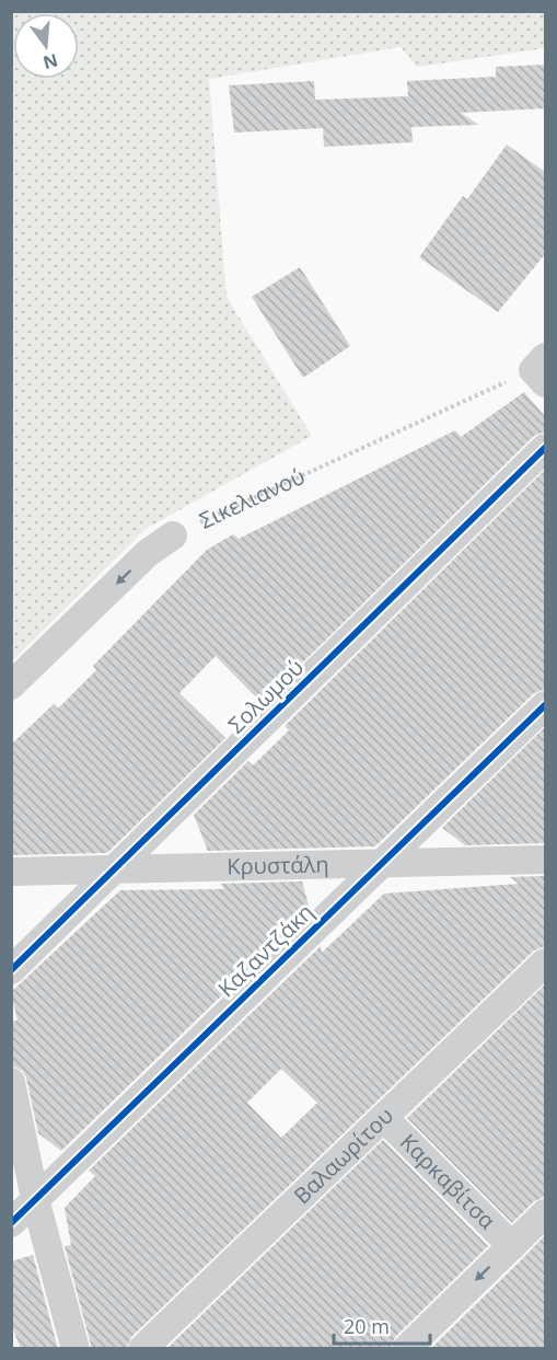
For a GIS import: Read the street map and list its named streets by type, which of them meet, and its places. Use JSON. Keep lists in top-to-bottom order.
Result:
{
  "streets": {
    "street": [
      "Σολωμού",
      "Κρυστάλη",
      "Καζαντζάκη",
      "Βαλαωρίτου",
      "Καρκαβίτσα"
    ],
    "path": ["Σικελιανού"]
  },
  "crossings": [
    ["Σολωμού", "Κρυστάλη"],
    ["Κρυστάλη", "Καζαντζάκη"],
    ["Βαλαωρίτου", "Καρκαβίτσα"]
  ],
  "scale_bar": "20 m",
  "north": "bottom"
}
